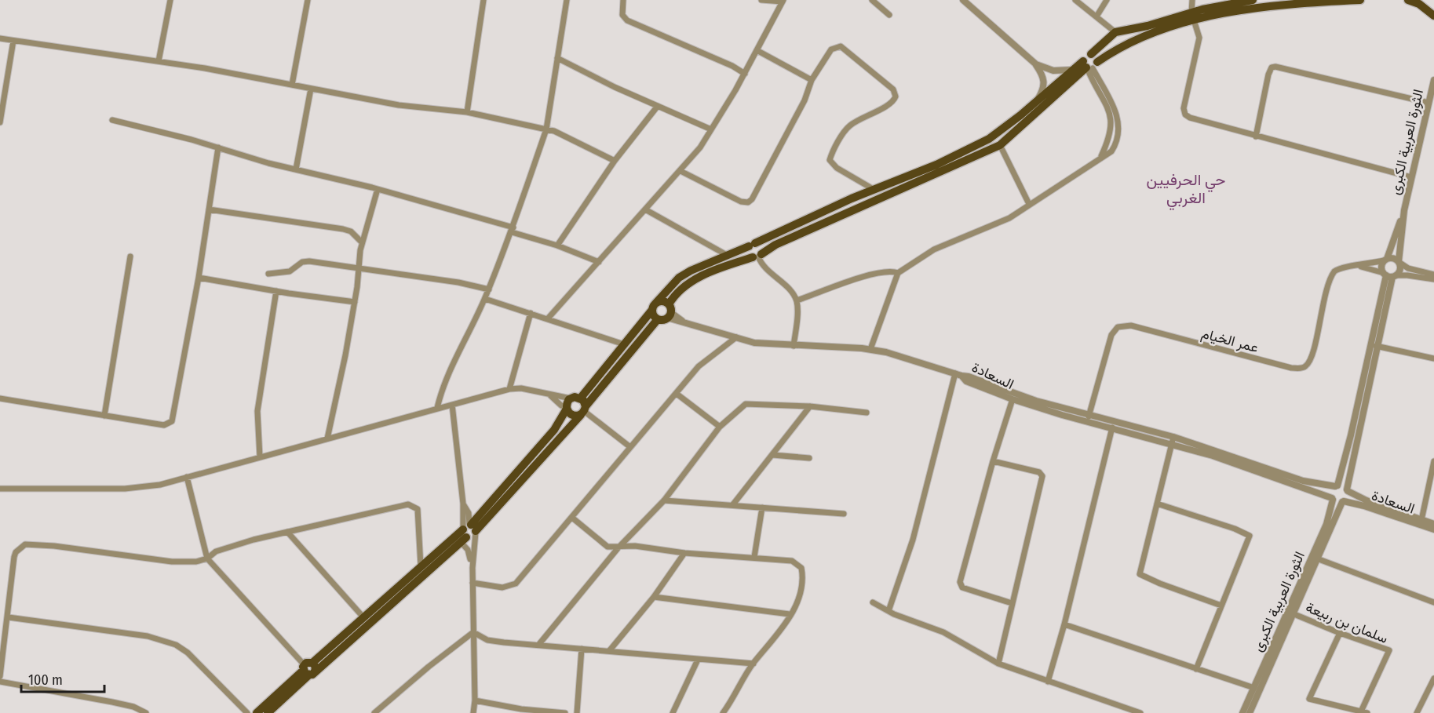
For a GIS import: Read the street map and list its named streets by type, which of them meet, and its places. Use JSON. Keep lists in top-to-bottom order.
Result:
{
  "streets": {
    "street": [
      "الثورة العربية الكبرى",
      "عمر الخيام",
      "السعادة",
      "سلمان بن ربيعة"
    ]
  },
  "crossings": [
    ["الثورة العربية الكبرى", "عمر الخيام"],
    ["الثورة العربية الكبرى", "السعادة"],
    ["الثورة العربية الكبرى", "سلمان بن ربيعة"],
    ["عمر الخيام", "السعادة"]
  ],
  "districts": ["حي الحرفيين الغربي"],
  "scale_bar": "100 m"
}
